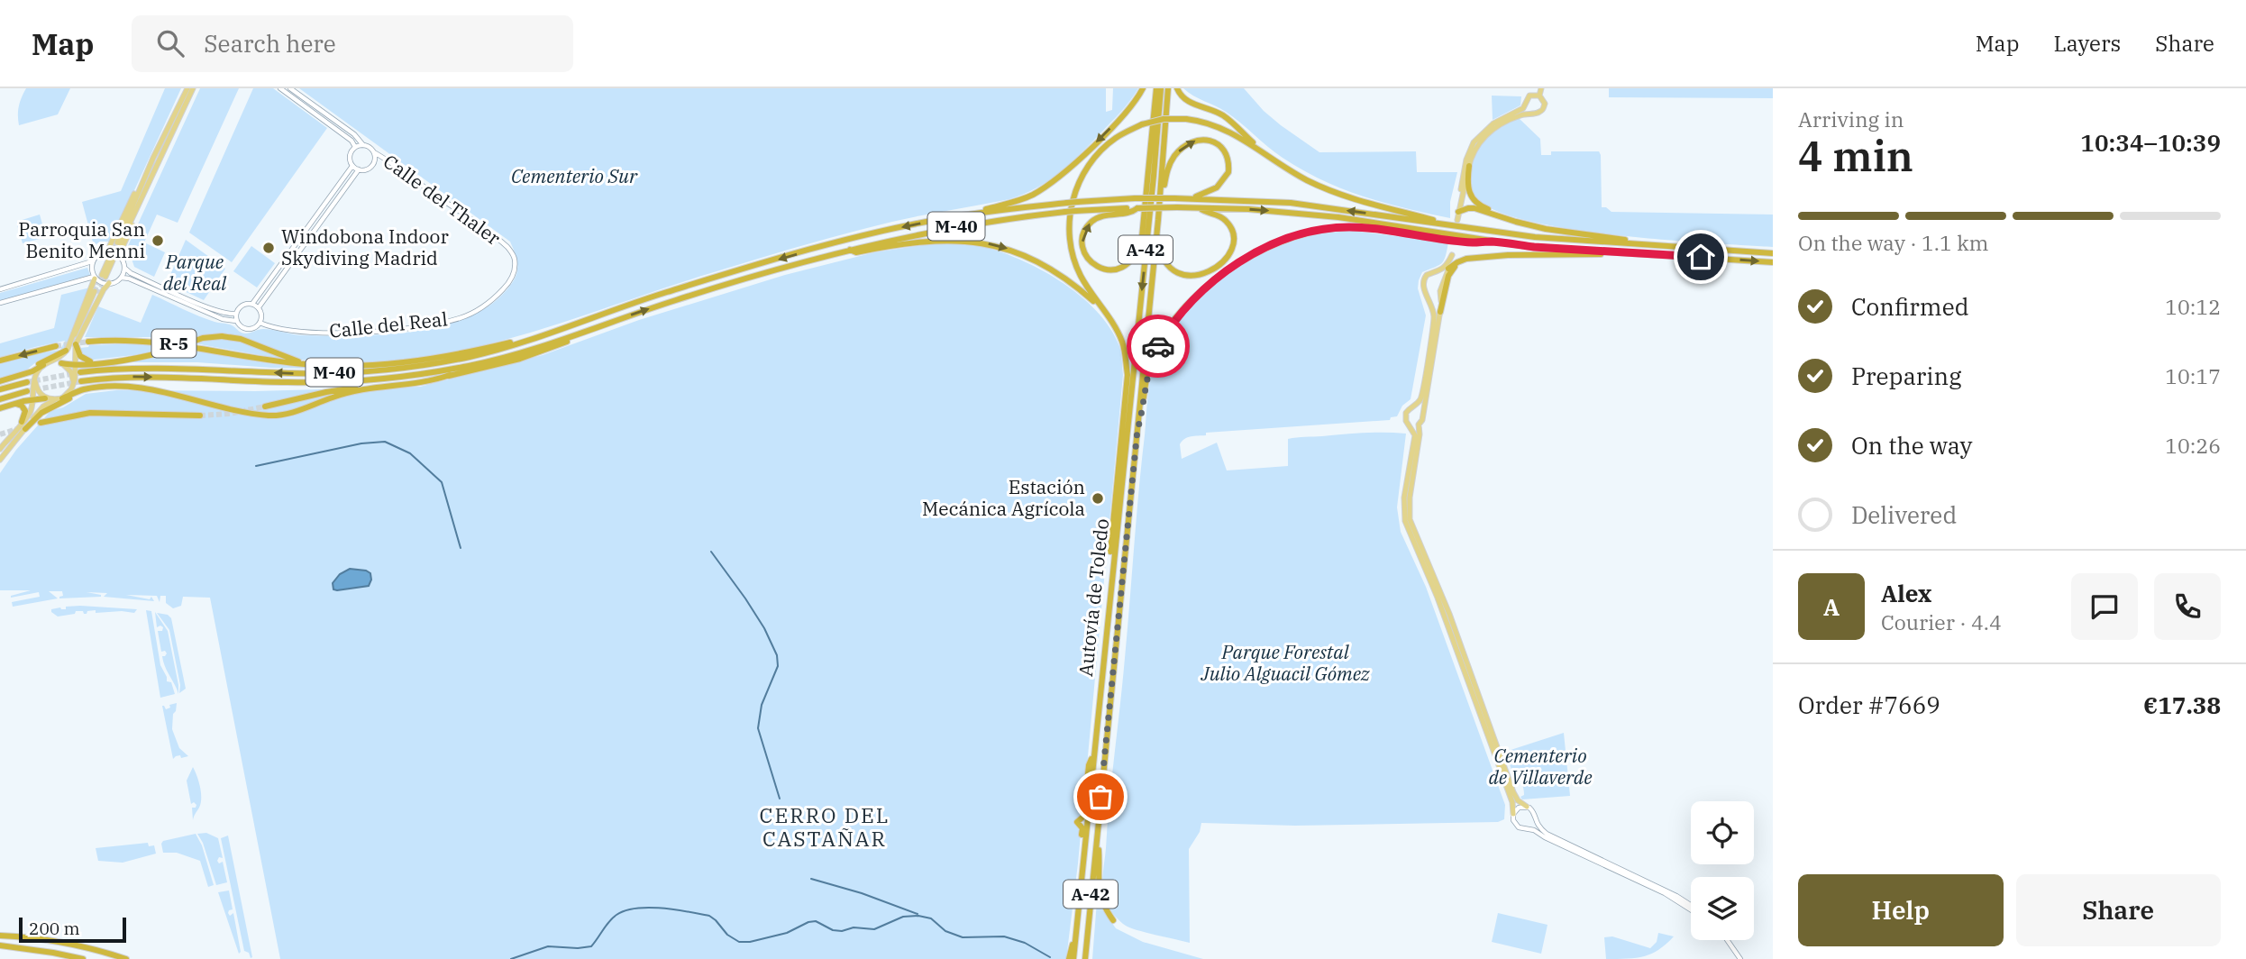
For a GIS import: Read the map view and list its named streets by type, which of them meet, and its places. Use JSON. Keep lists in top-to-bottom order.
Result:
{
  "streets": {
    "highway": [
      "M-40",
      "A-42",
      "R-5",
      "Autovía de Toledo"
    ],
    "street": ["Calle del Thaler", "Calle del Real"]
  },
  "crossings": [
    ["Calle del Thaler", "Calle del Real"],
    ["M-40", "R-5"]
  ],
  "districts": ["CERRO DEL CASTAÑAR"],
  "parks": [
    "Cementerio Sur",
    "Parque del Real",
    "Parque Forestal Julio Alguacil Gómez",
    "Cementerio de Villaverde"
  ],
  "places": ["Parroquia San Benito Menni", "Windobona Indoor Skydiving Madrid", "Estación Mecánica Agrícola"],
  "scale_bar": "200 m",
  "page": {
    "header": "Map",
    "search": "Search here",
    "nav": ["Map", "Layers", "Share"],
    "heading": ["4 min", "Arriving in", "10:34–10:39"],
    "panel": [
      "Alex",
      "Courier · 4.4",
      "Order #7669",
      "€17.38"
    ],
    "bar": "On the way · 1.1 km",
    "list": [
      ["Confirmed", "10:12"],
      ["Preparing", "10:17"],
      ["On the way", "10:26"],
      "Delivered"
    ],
    "round": "A",
    "buttons": ["Help", "Share"],
    "scale": "200 m"
  }
}
